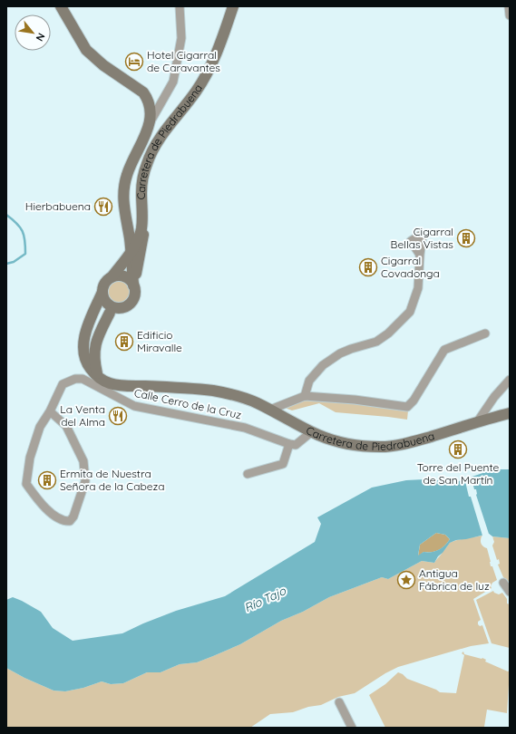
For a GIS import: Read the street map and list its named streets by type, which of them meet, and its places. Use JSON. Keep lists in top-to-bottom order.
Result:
{
  "streets": {
    "main road": ["Carretera de Piedrabuena"],
    "street": ["Calle Cerro de la Cruz"]
  },
  "water": ["Río Tajo"],
  "places": {
    "hotel": ["Hotel Cigarral de Caravantes"],
    "restaurant": ["Hierbabuena", "La Venta del Alma"],
    "building": [
      "Cigarral Bellas Vistas",
      "Cigarral Covadonga",
      "Edificio Miravalle",
      "Torre del Puente de San Martín",
      "Ermita de Nuestra Señora de la Cabeza"
    ],
    "place": ["Antigua Fábrica de luz"]
  },
  "north": "bottom right"
}
